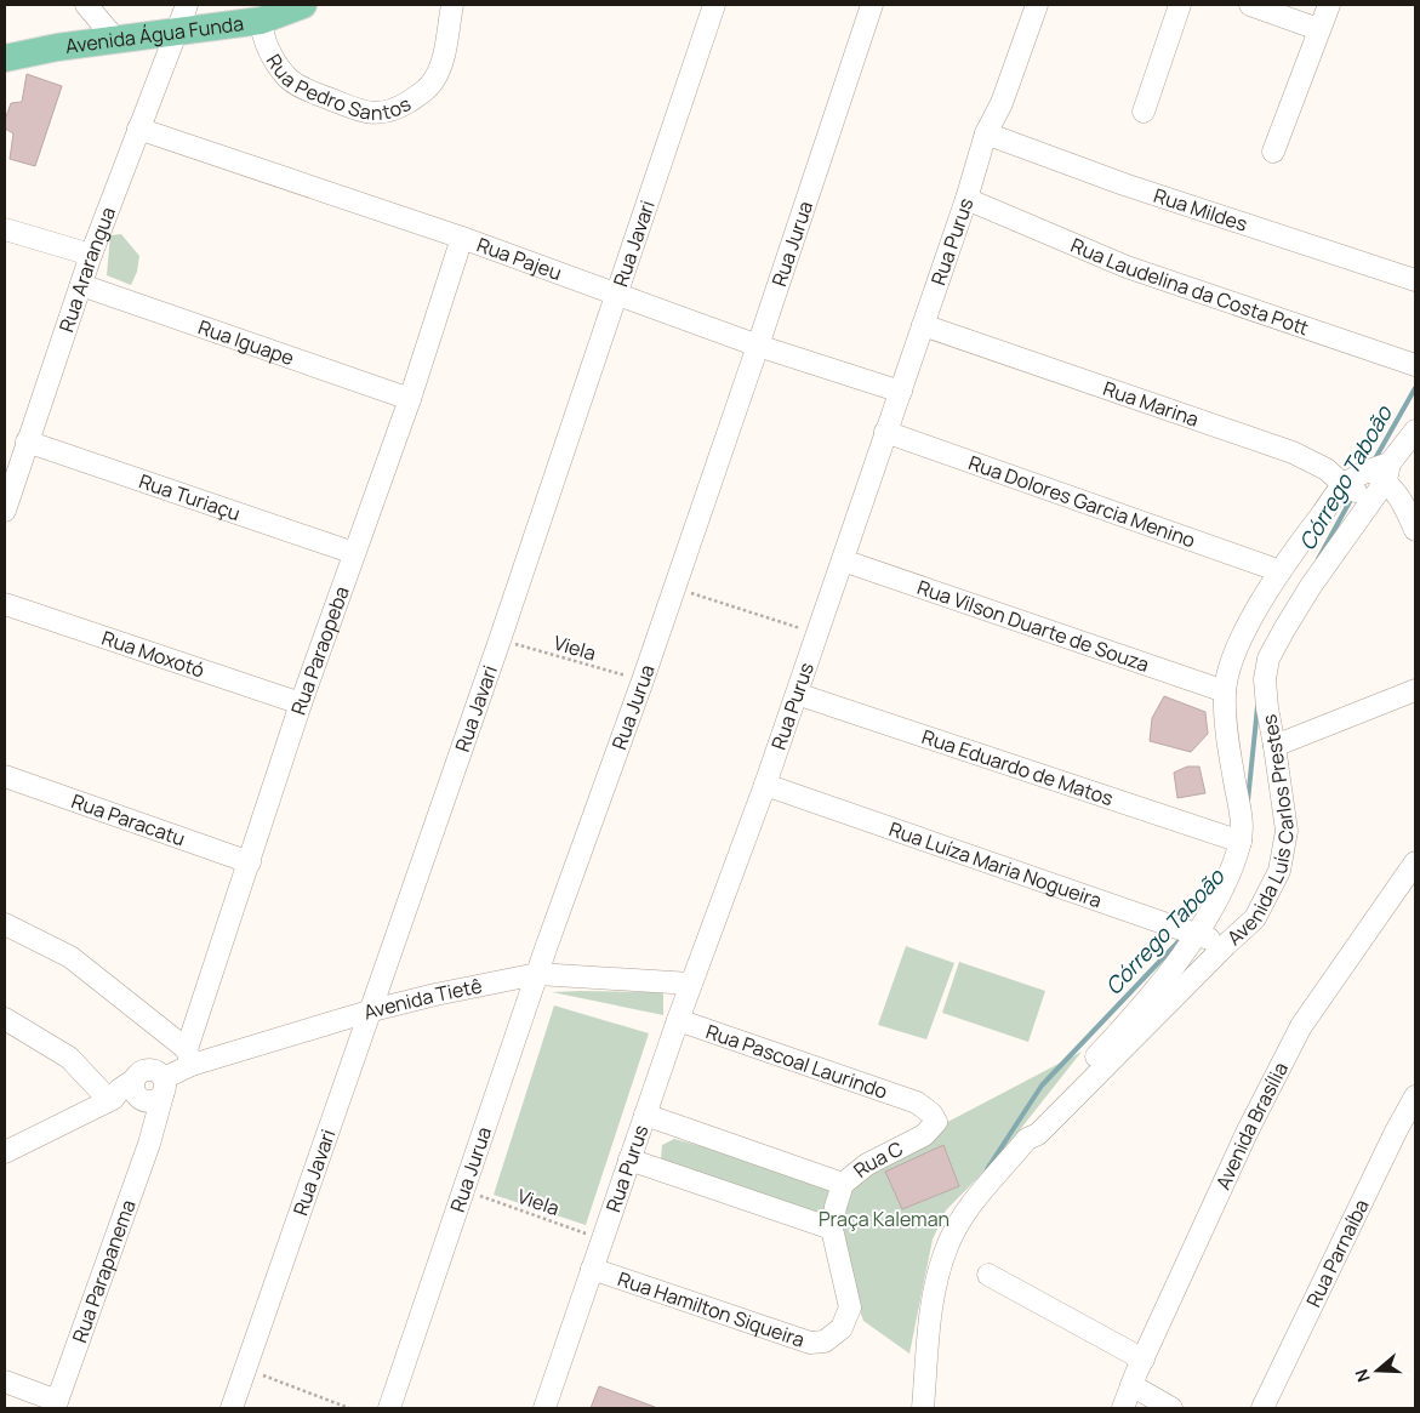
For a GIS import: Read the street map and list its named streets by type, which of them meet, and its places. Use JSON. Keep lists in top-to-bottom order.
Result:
{
  "streets": {
    "main road": ["Avenida Água Funda"],
    "street": [
      "Rua Pedro Santos",
      "Rua Mildes",
      "Rua Javari",
      "Rua Jurua",
      "Rua Purus",
      "Rua Pajeu",
      "Rua Ararangua",
      "Rua Laudelina da Costa Pott",
      "Rua Iguape",
      "Rua Marina",
      "Rua Turiaçu",
      "Rua Dolores Garcia Menino",
      "Rua Vilson Duarte de Souza",
      "Rua Paraopeba",
      "Rua Moxotó",
      "Rua Eduardo de Matos",
      "Rua Paracatu",
      "Avenida Luís Carlos Prestes",
      "Rua Luíza Maria Nogueira",
      "Avenida Tietê",
      "Rua Pascoal Laurindo",
      "Avenida Brasília",
      "Rua C",
      "Rua Parnaíba",
      "Rua Parapanema",
      "Rua Hamilton Siqueira"
    ],
    "path": ["Viela"]
  },
  "crossings": [
    ["Avenida Água Funda", "Rua Pedro Santos"],
    ["Avenida Água Funda", "Rua Ararangua"],
    ["Rua Mildes", "Rua Purus"],
    ["Rua Javari", "Rua Pajeu"],
    ["Rua Javari", "Viela"],
    ["Rua Javari", "Avenida Tietê"],
    ["Rua Jurua", "Rua Pajeu"],
    ["Rua Jurua", "Viela"],
    ["Rua Jurua", "Avenida Tietê"],
    ["Rua Purus", "Rua Pajeu"],
    ["Rua Purus", "Rua Laudelina da Costa Pott"],
    ["Rua Purus", "Rua Marina"],
    ["Rua Purus", "Rua Dolores Garcia Menino"],
    ["Rua Purus", "Rua Vilson Duarte de Souza"],
    ["Rua Purus", "Viela"],
    ["Rua Purus", "Rua Eduardo de Matos"],
    ["Rua Purus", "Rua Luíza Maria Nogueira"],
    ["Rua Purus", "Avenida Tietê"],
    ["Rua Purus", "Rua Pascoal Laurindo"],
    ["Rua Purus", "Rua Hamilton Siqueira"],
    ["Rua Pajeu", "Rua Ararangua"],
    ["Rua Pajeu", "Rua Paraopeba"],
    ["Rua Ararangua", "Rua Iguape"],
    ["Rua Ararangua", "Rua Turiaçu"],
    ["Rua Iguape", "Rua Paraopeba"],
    ["Rua Marina", "Avenida Luís Carlos Prestes"],
    ["Rua Turiaçu", "Rua Paraopeba"],
    ["Rua Dolores Garcia Menino", "Avenida Luís Carlos Prestes"],
    ["Rua Vilson Duarte de Souza", "Avenida Luís Carlos Prestes"],
    ["Rua Paraopeba", "Rua Moxotó"],
    ["Rua Paraopeba", "Rua Paracatu"],
    ["Rua Paraopeba", "Avenida Tietê"],
    ["Rua Eduardo de Matos", "Avenida Luís Carlos Prestes"],
    ["Avenida Luís Carlos Prestes", "Rua Luíza Maria Nogueira"],
    ["Avenida Tietê", "Rua Parapanema"],
    ["Rua Pascoal Laurindo", "Rua C"],
    ["Rua C", "Rua Hamilton Siqueira"]
  ],
  "water": ["Córrego Taboão"],
  "parks": ["Praça Kaleman"],
  "north": "left"
}
